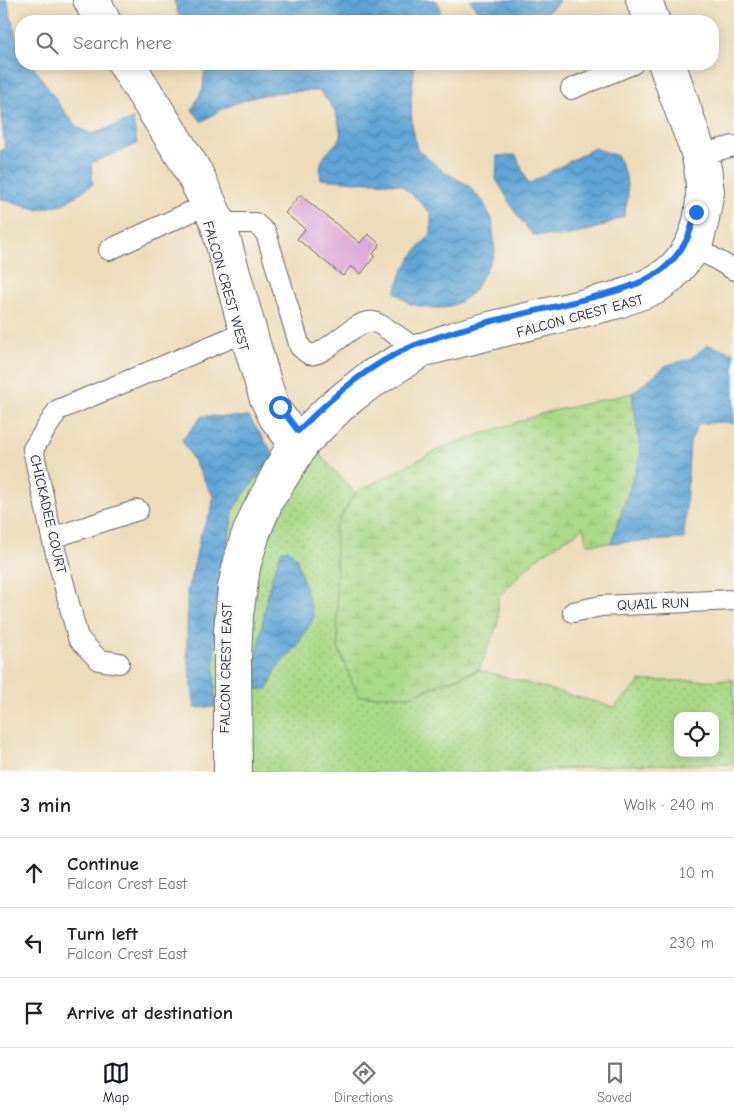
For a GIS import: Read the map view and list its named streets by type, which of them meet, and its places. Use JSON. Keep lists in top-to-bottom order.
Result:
{
  "streets": {
    "street": [
      "FALCON CREST WEST",
      "FALCON CREST EAST",
      "CHICKADEE COURT",
      "QUAIL RUN"
    ]
  },
  "crossings": [
    ["FALCON CREST WEST", "FALCON CREST EAST"],
    ["FALCON CREST WEST", "CHICKADEE COURT"]
  ],
  "page": {
    "search": "Search here",
    "heading": ["3 min", "Walk · 240 m"],
    "list": [
      ["Continue", "Falcon Crest East", "10 m"],
      ["Turn left", "Falcon Crest East", "230 m"],
      "Arrive at destination"
    ],
    "nav": ["Map", "Directions", "Saved"]
  }
}
